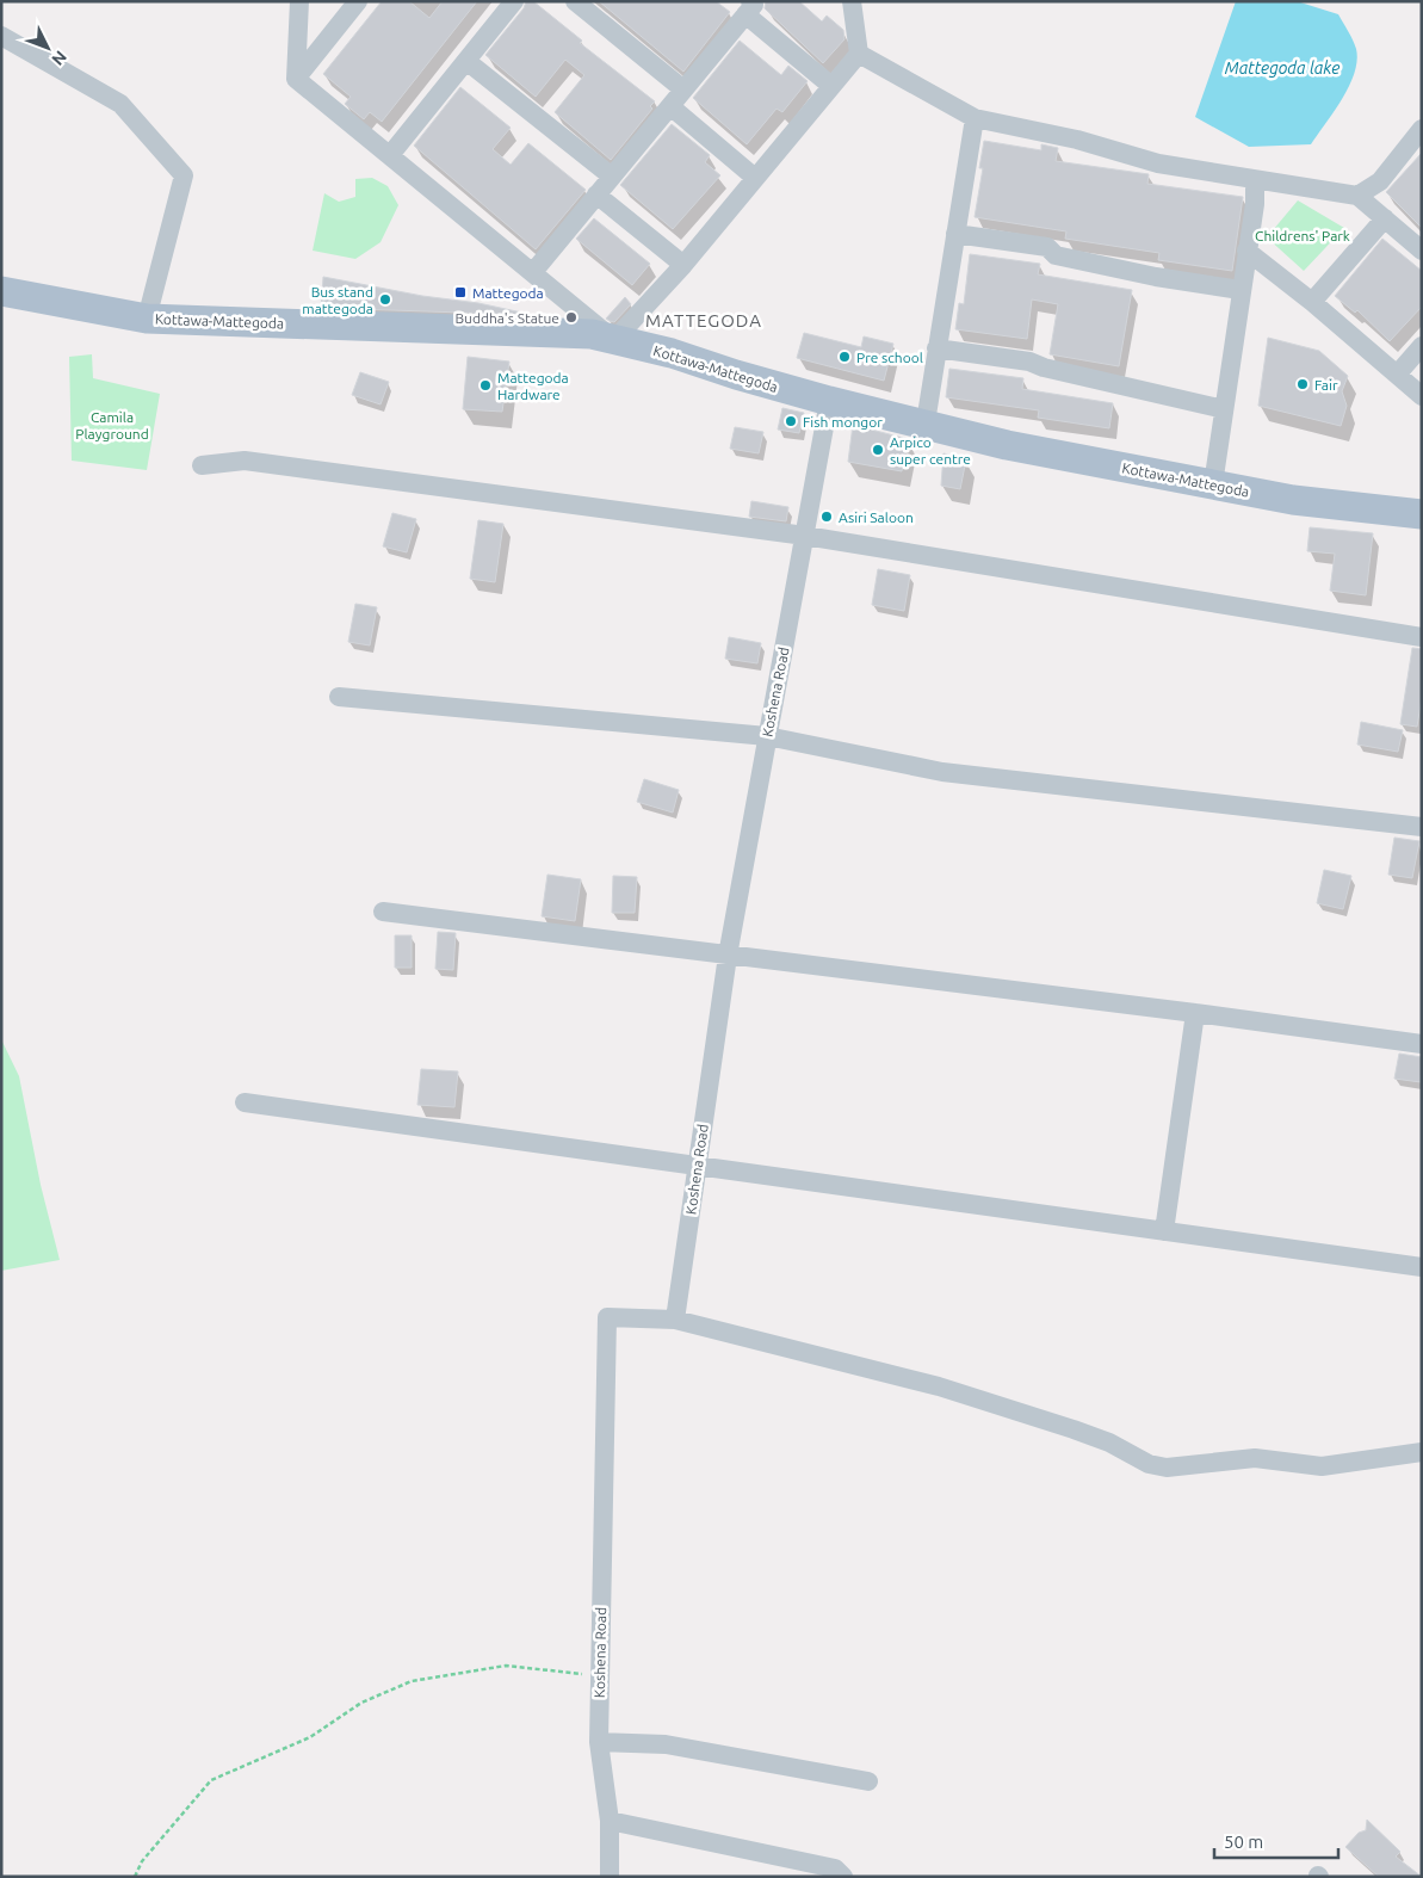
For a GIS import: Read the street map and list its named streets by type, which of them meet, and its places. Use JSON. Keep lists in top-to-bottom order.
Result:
{
  "streets": {
    "main road": ["Kottawa-Mattegoda"],
    "street": ["Koshena Road"]
  },
  "crossings": [
    ["Kottawa-Mattegoda", "Koshena Road"]
  ],
  "districts": ["MATTEGODA"],
  "water": ["Mattegoda lake"],
  "parks": ["Childrens' Park", "Camila Playground"],
  "places": {
    "transit": ["Mattegoda"],
    "other": [
      "Bus stand mattegoda",
      "Buddha's Statue",
      "Pre school",
      "Fair",
      "Mattegoda Hardware",
      "Fish mongor",
      "Arpico super centre",
      "Asiri Saloon"
    ]
  },
  "scale_bar": "50 m",
  "north": "bottom right"
}
